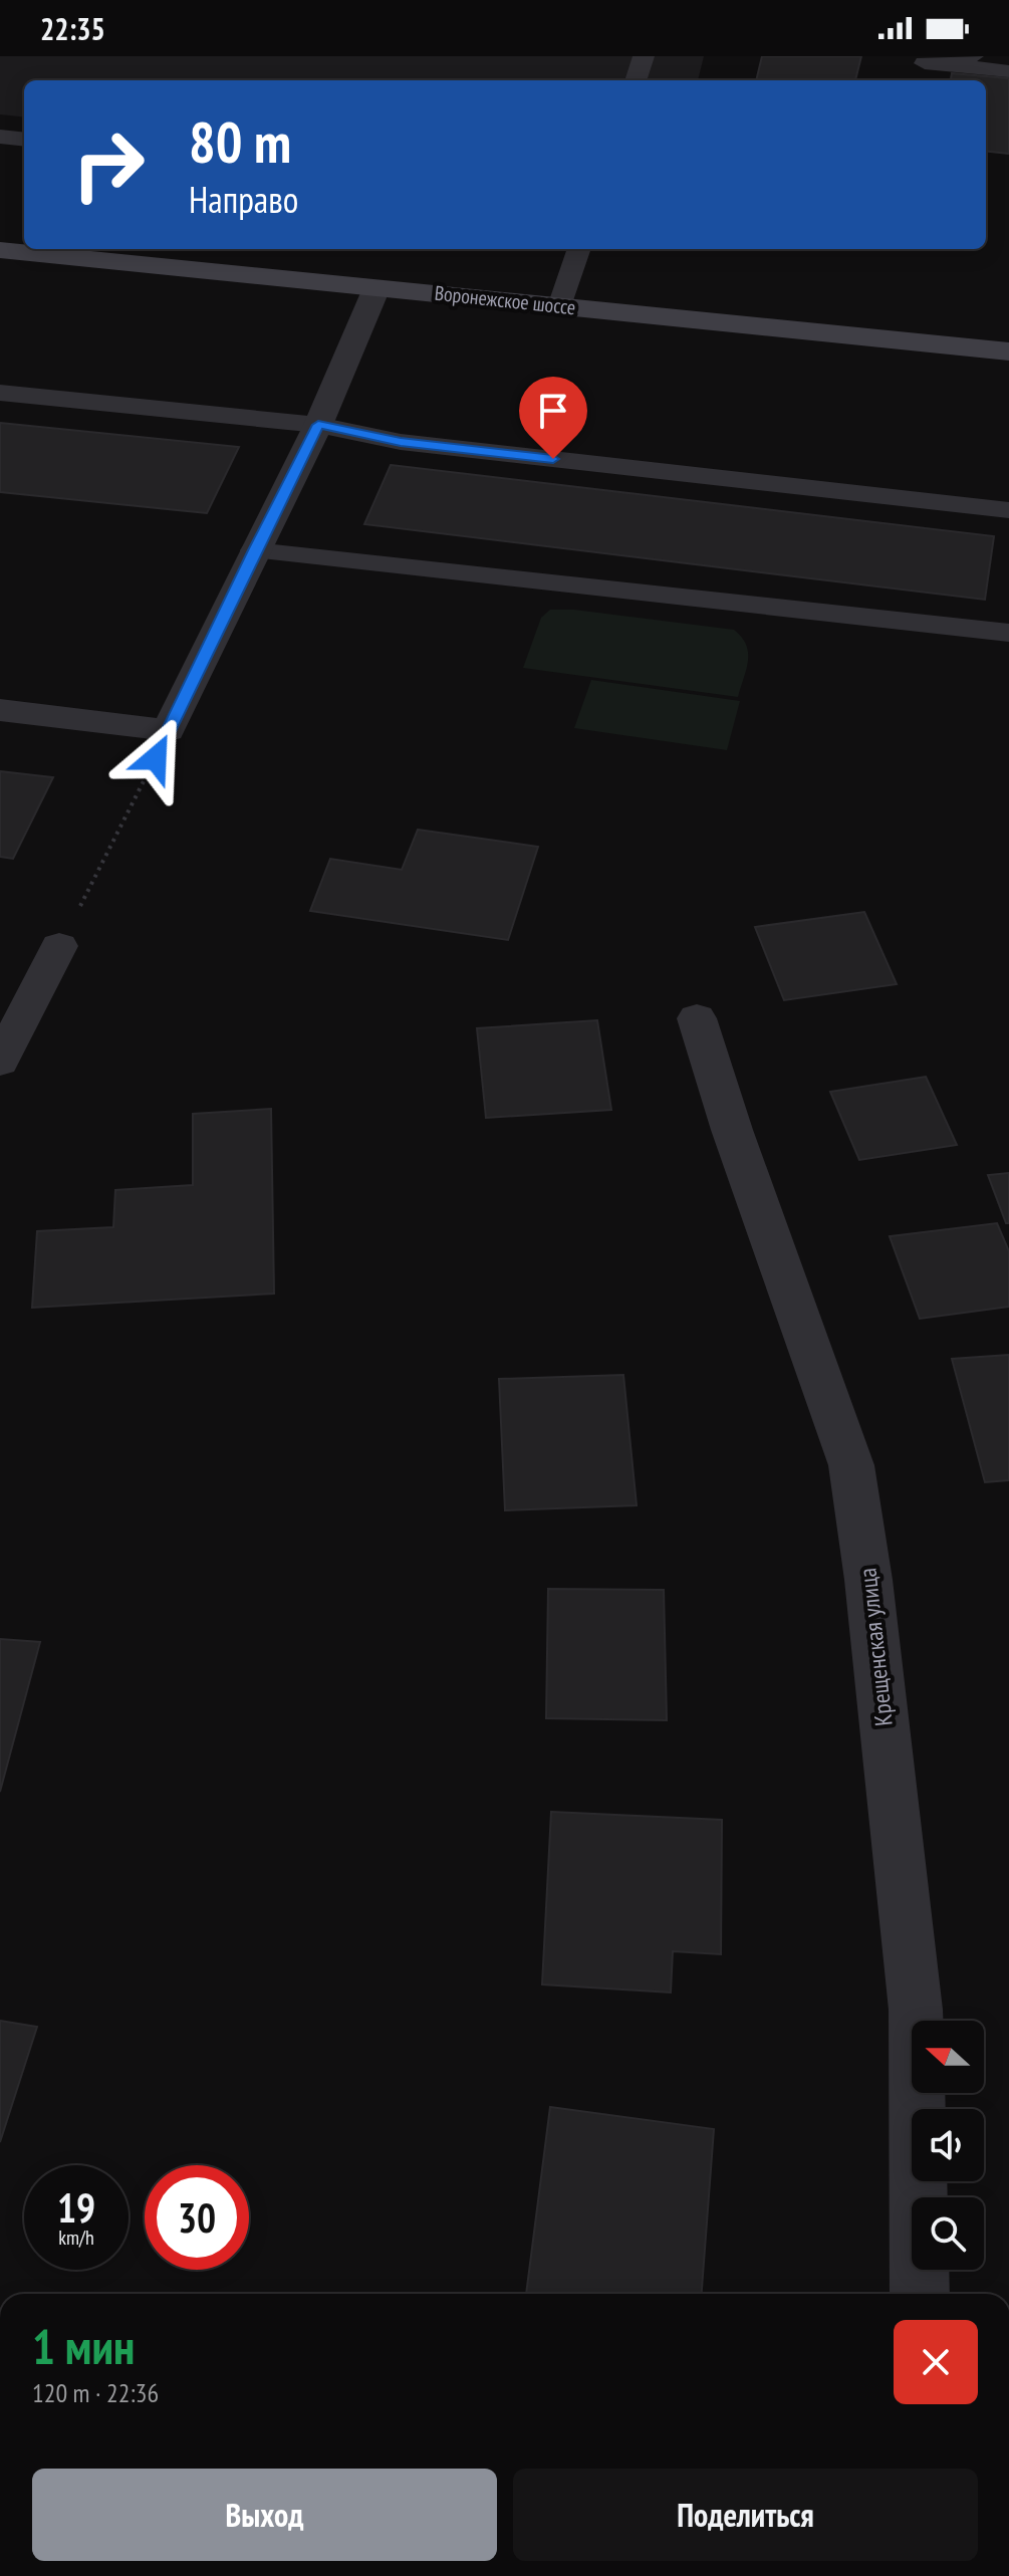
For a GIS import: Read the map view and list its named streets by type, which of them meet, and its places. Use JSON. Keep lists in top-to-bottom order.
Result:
{
  "streets": {
    "main road": ["Воронежское шоссе"],
    "street": ["Крещенская улица"]
  },
  "north": "left",
  "page": {
    "status": "22:35",
    "turn": ["80 m", "Направо"],
    "speed": "19 km/h",
    "limit": "30",
    "heading": ["1 мин", "120 m · 22:36"],
    "buttons": ["Выход", "Поделиться"]
  }
}
